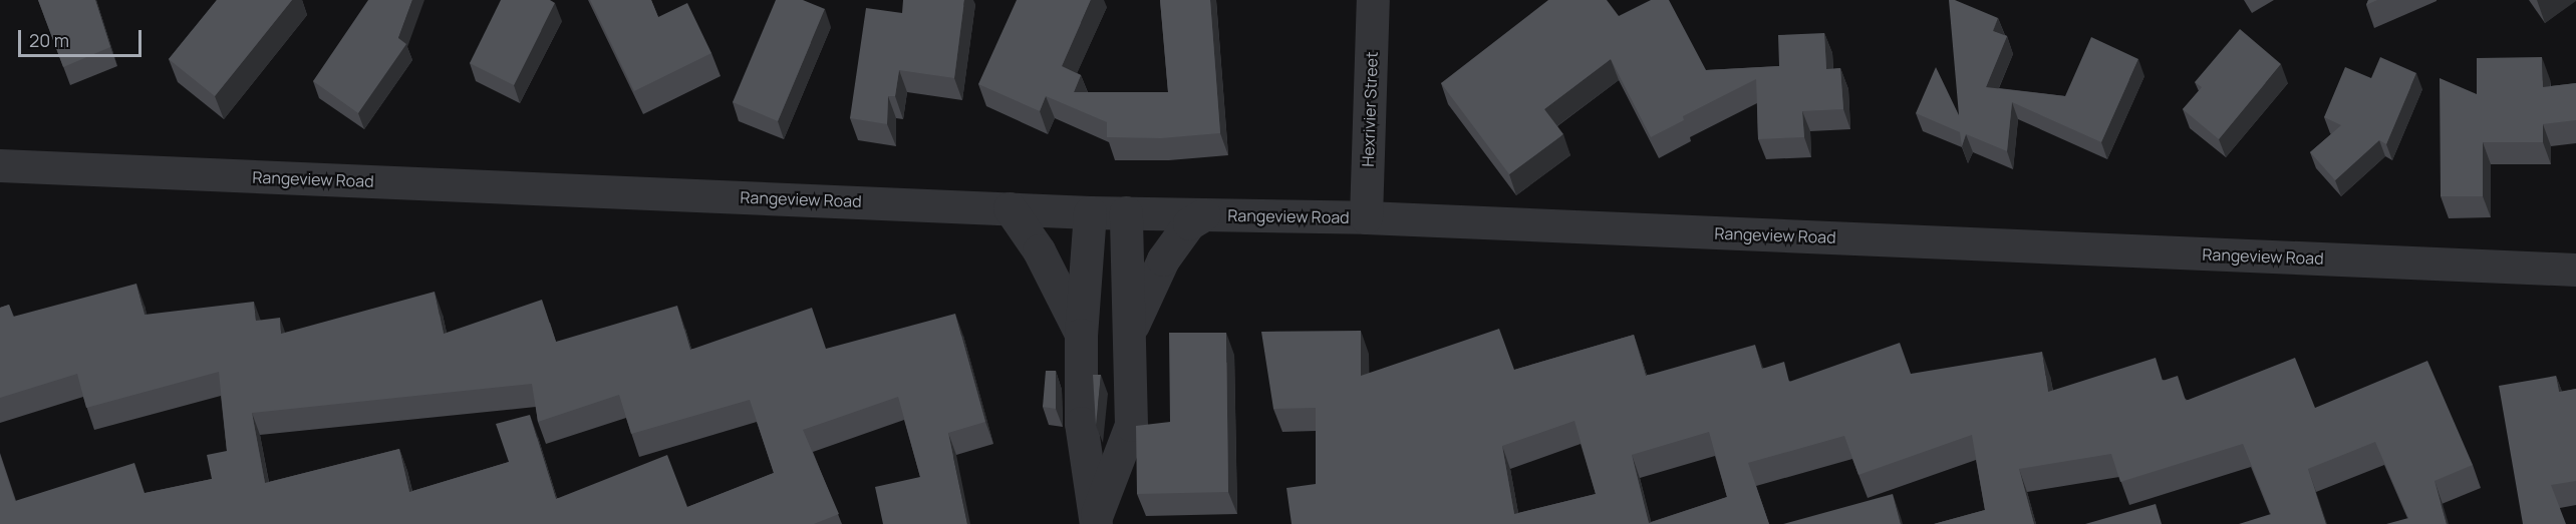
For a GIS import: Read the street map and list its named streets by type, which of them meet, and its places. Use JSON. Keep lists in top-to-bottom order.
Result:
{
  "streets": {
    "street": ["Hexrivier Street", "Rangeview Road"]
  },
  "crossings": [
    ["Hexrivier Street", "Rangeview Road"]
  ],
  "scale_bar": "20 m"
}
